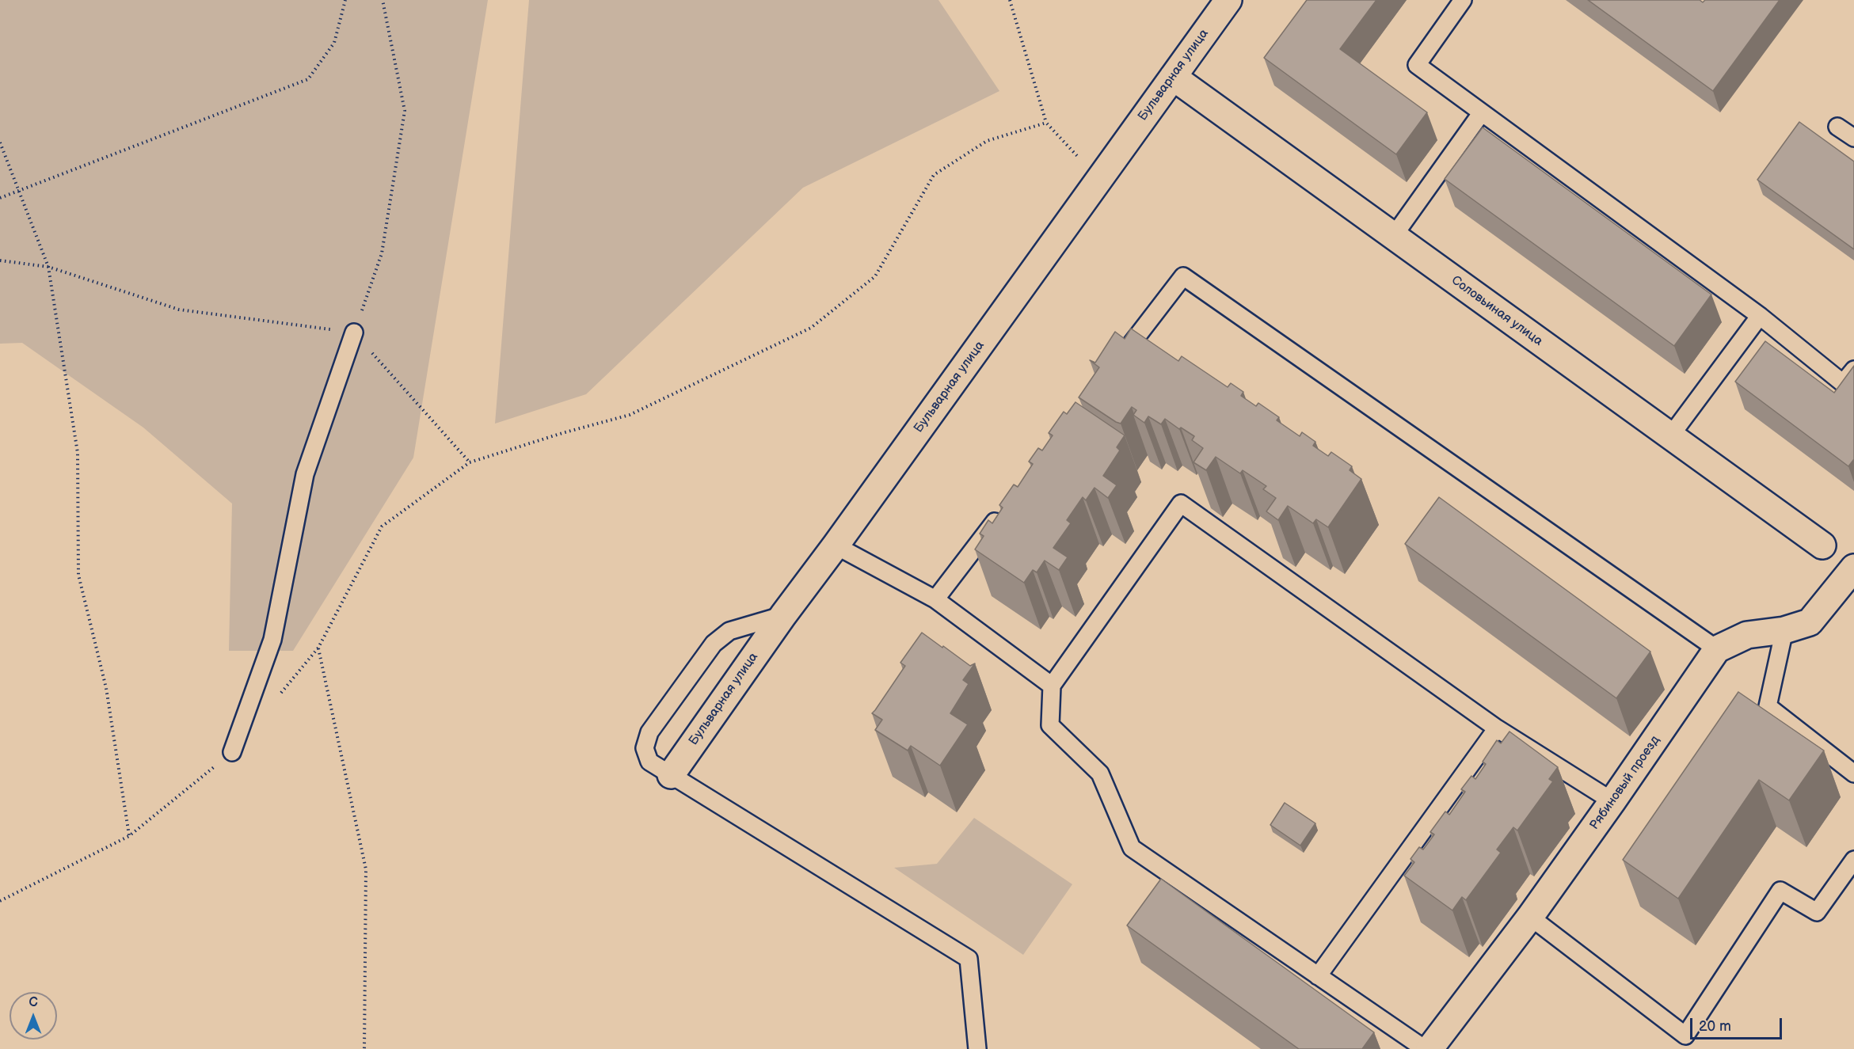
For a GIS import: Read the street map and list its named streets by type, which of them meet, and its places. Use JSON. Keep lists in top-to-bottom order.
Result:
{
  "streets": {
    "street": ["Бульварная улица", "Соловьиная улица", "Рябиновый проезд"]
  },
  "crossings": [
    ["Бульварная улица", "Соловьиная улица"]
  ],
  "scale_bar": "20 m",
  "north": "top"
}
